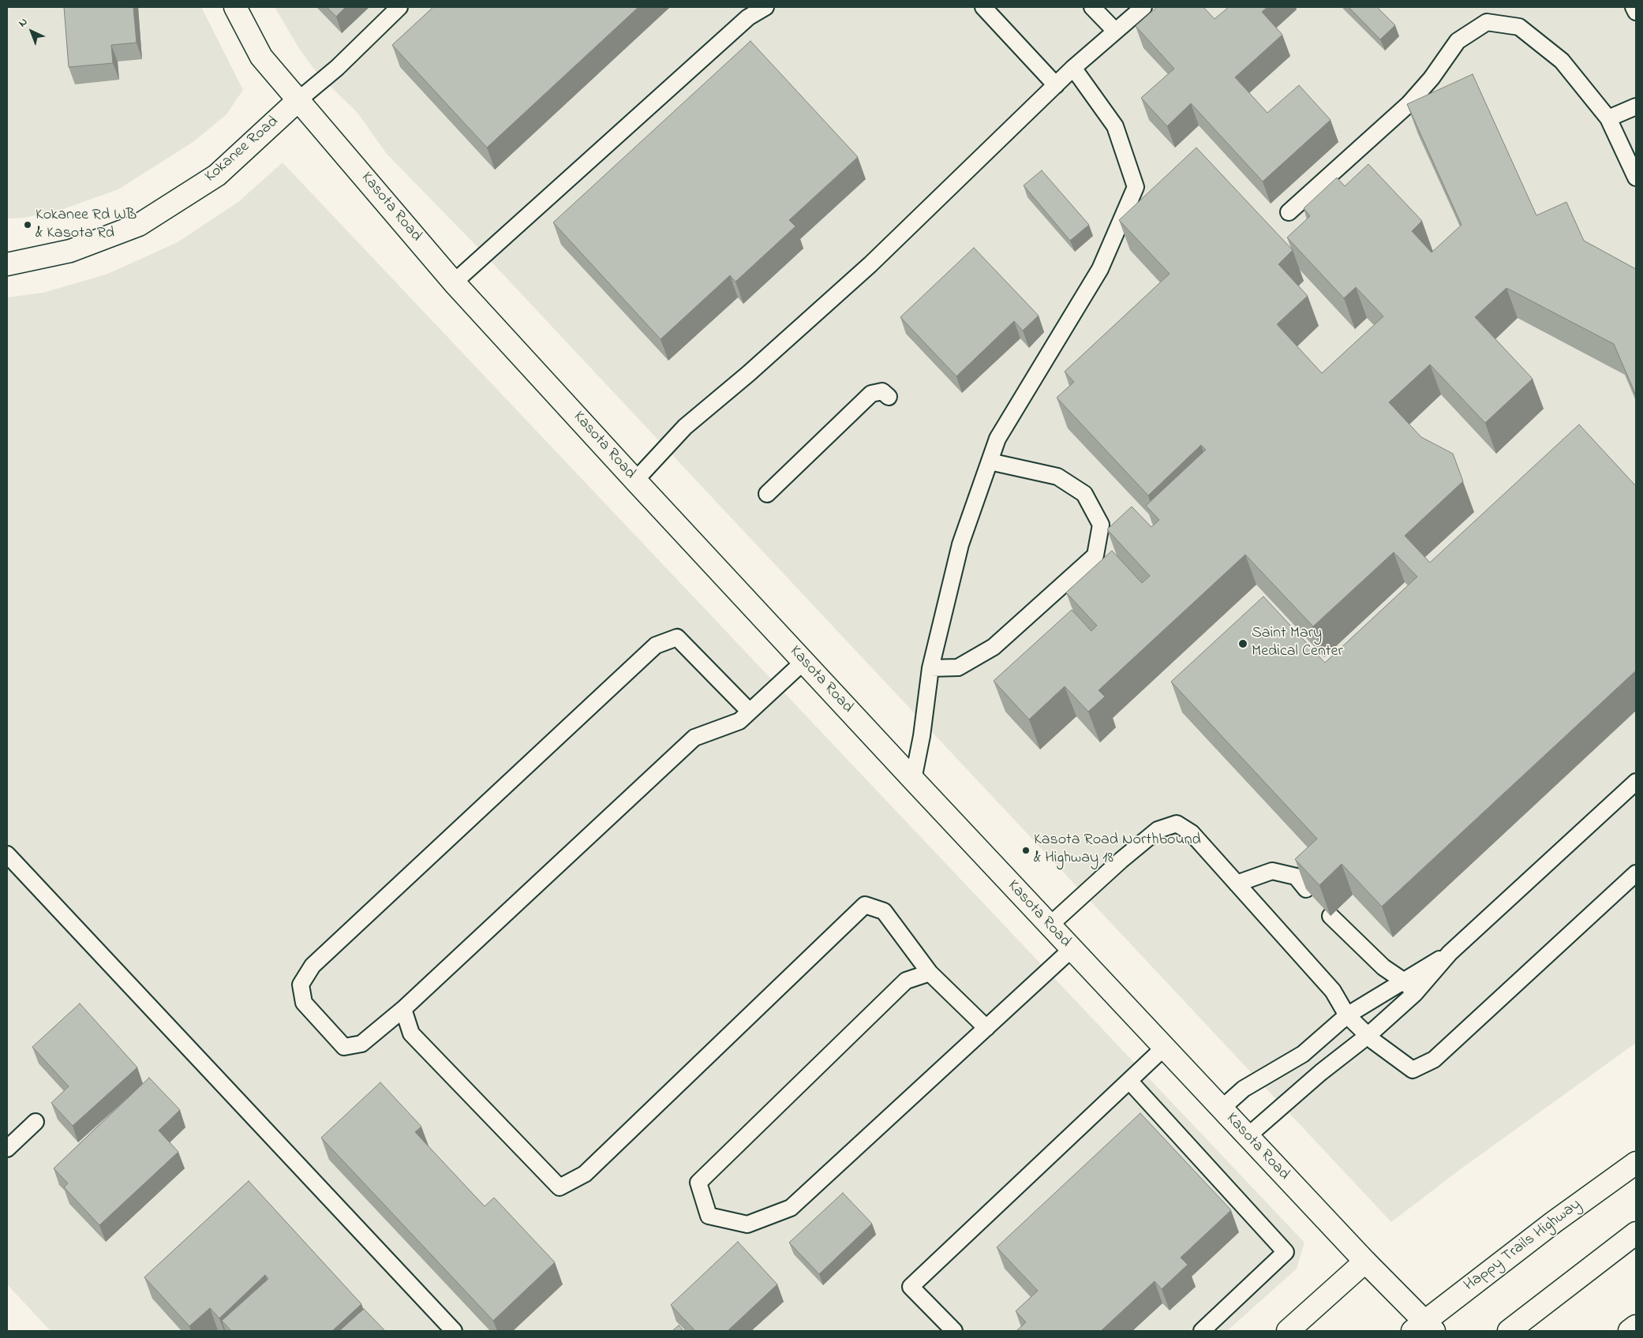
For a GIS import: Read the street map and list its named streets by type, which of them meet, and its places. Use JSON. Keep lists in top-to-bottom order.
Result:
{
  "streets": {
    "street": ["Kokanee Road", "Kasota Road", "Happy Trails Highway"]
  },
  "crossings": [
    ["Kokanee Road", "Kasota Road"],
    ["Kasota Road", "Happy Trails Highway"]
  ],
  "places": ["Kokanee Rd WB & Kasota Rd", "Saint Mary Medical Center", "Kasota Road Northbound & Highway 18"],
  "north": "top left"
}
